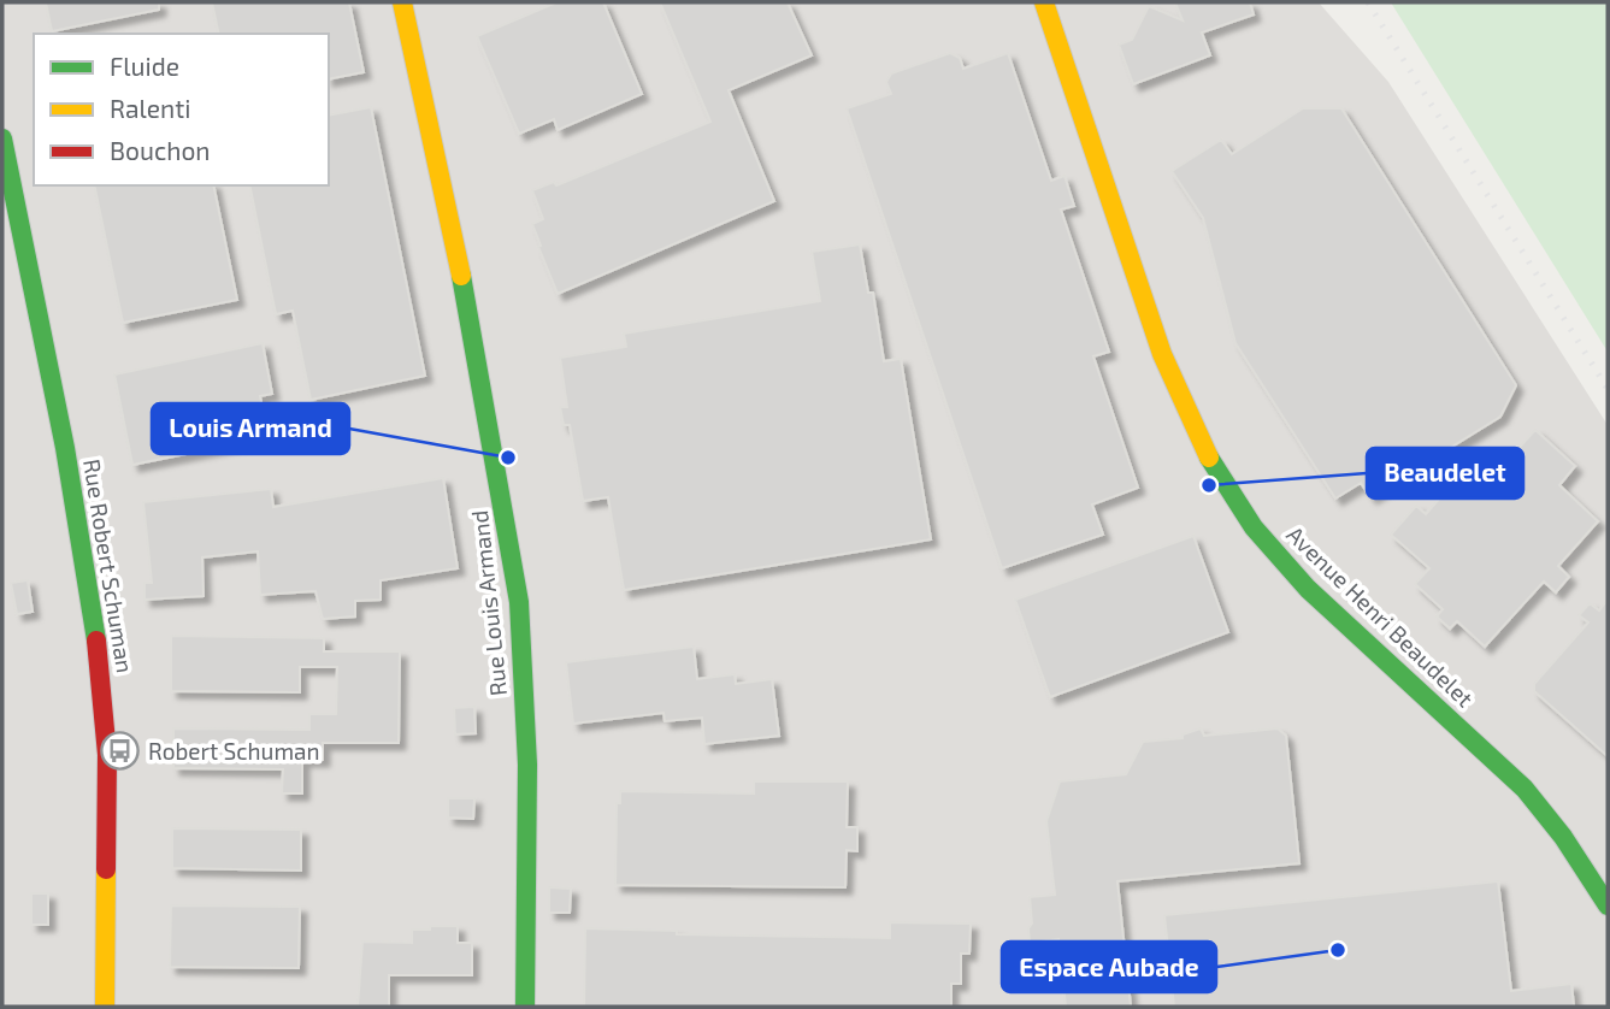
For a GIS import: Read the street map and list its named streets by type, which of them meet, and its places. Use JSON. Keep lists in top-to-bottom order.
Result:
{
  "streets": {
    "street": ["Rue Robert Schuman", "Rue Louis Armand", "Avenue Henri Beaudelet"]
  },
  "places": {
    "other": ["Louis Armand", "Beaudelet", "Espace Aubade"],
    "bus stop": ["Robert Schuman"]
  },
  "legend": ["Fluide", "Ralenti", "Bouchon"]
}
